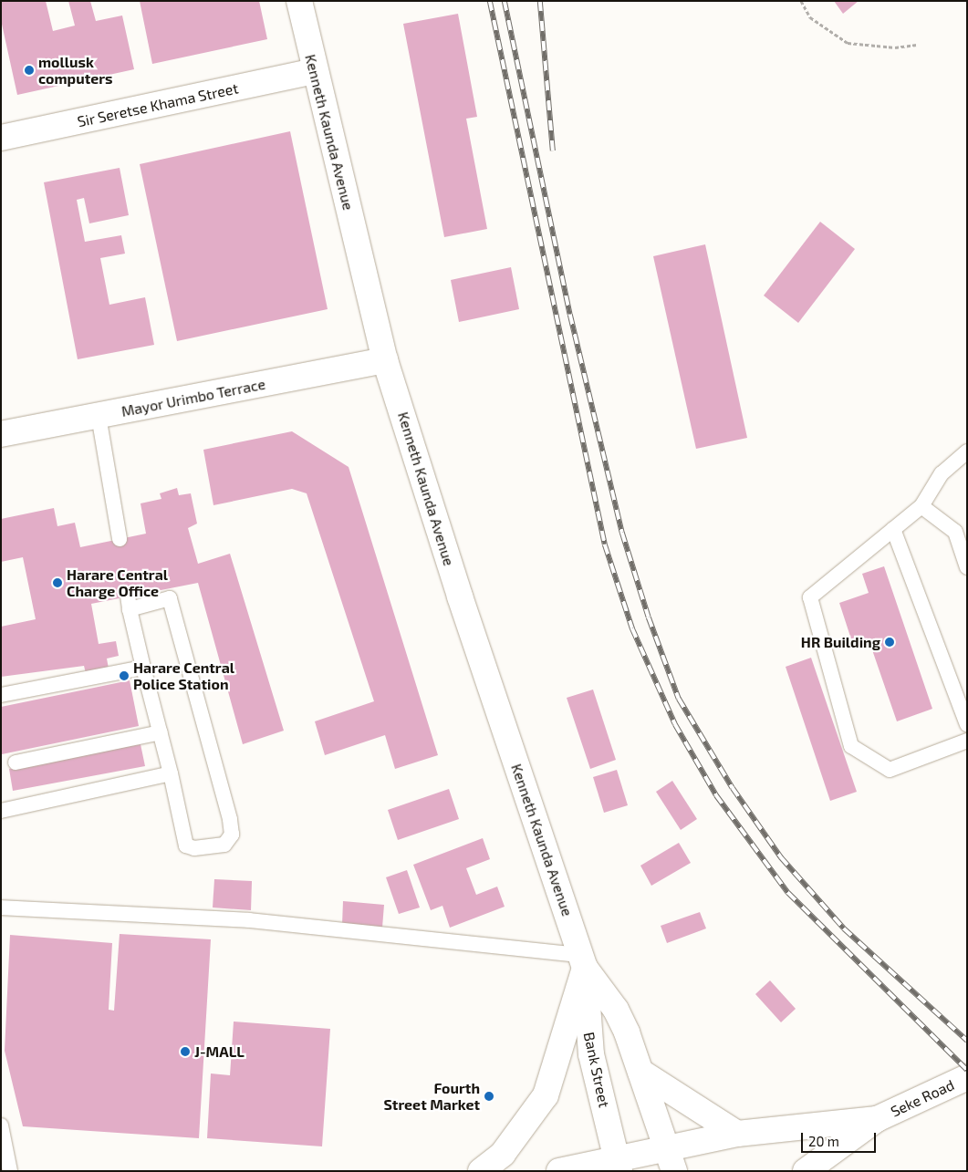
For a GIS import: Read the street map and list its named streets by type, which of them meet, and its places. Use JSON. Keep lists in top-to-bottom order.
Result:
{
  "streets": {
    "main road": [
      "Sir Seretse Khama Street",
      "Kenneth Kaunda Avenue",
      "Mayor Urimbo Terrace",
      "Bank Street",
      "Seke Road"
    ]
  },
  "crossings": [
    ["Sir Seretse Khama Street", "Kenneth Kaunda Avenue"],
    ["Kenneth Kaunda Avenue", "Mayor Urimbo Terrace"],
    ["Kenneth Kaunda Avenue", "Bank Street"]
  ],
  "places": [
    "mollusk computers",
    "Harare Central Charge Office",
    "HR Building",
    "Harare Central Police Station",
    "J-MALL",
    "Fourth Street Market"
  ],
  "scale_bar": "20 m"
}
